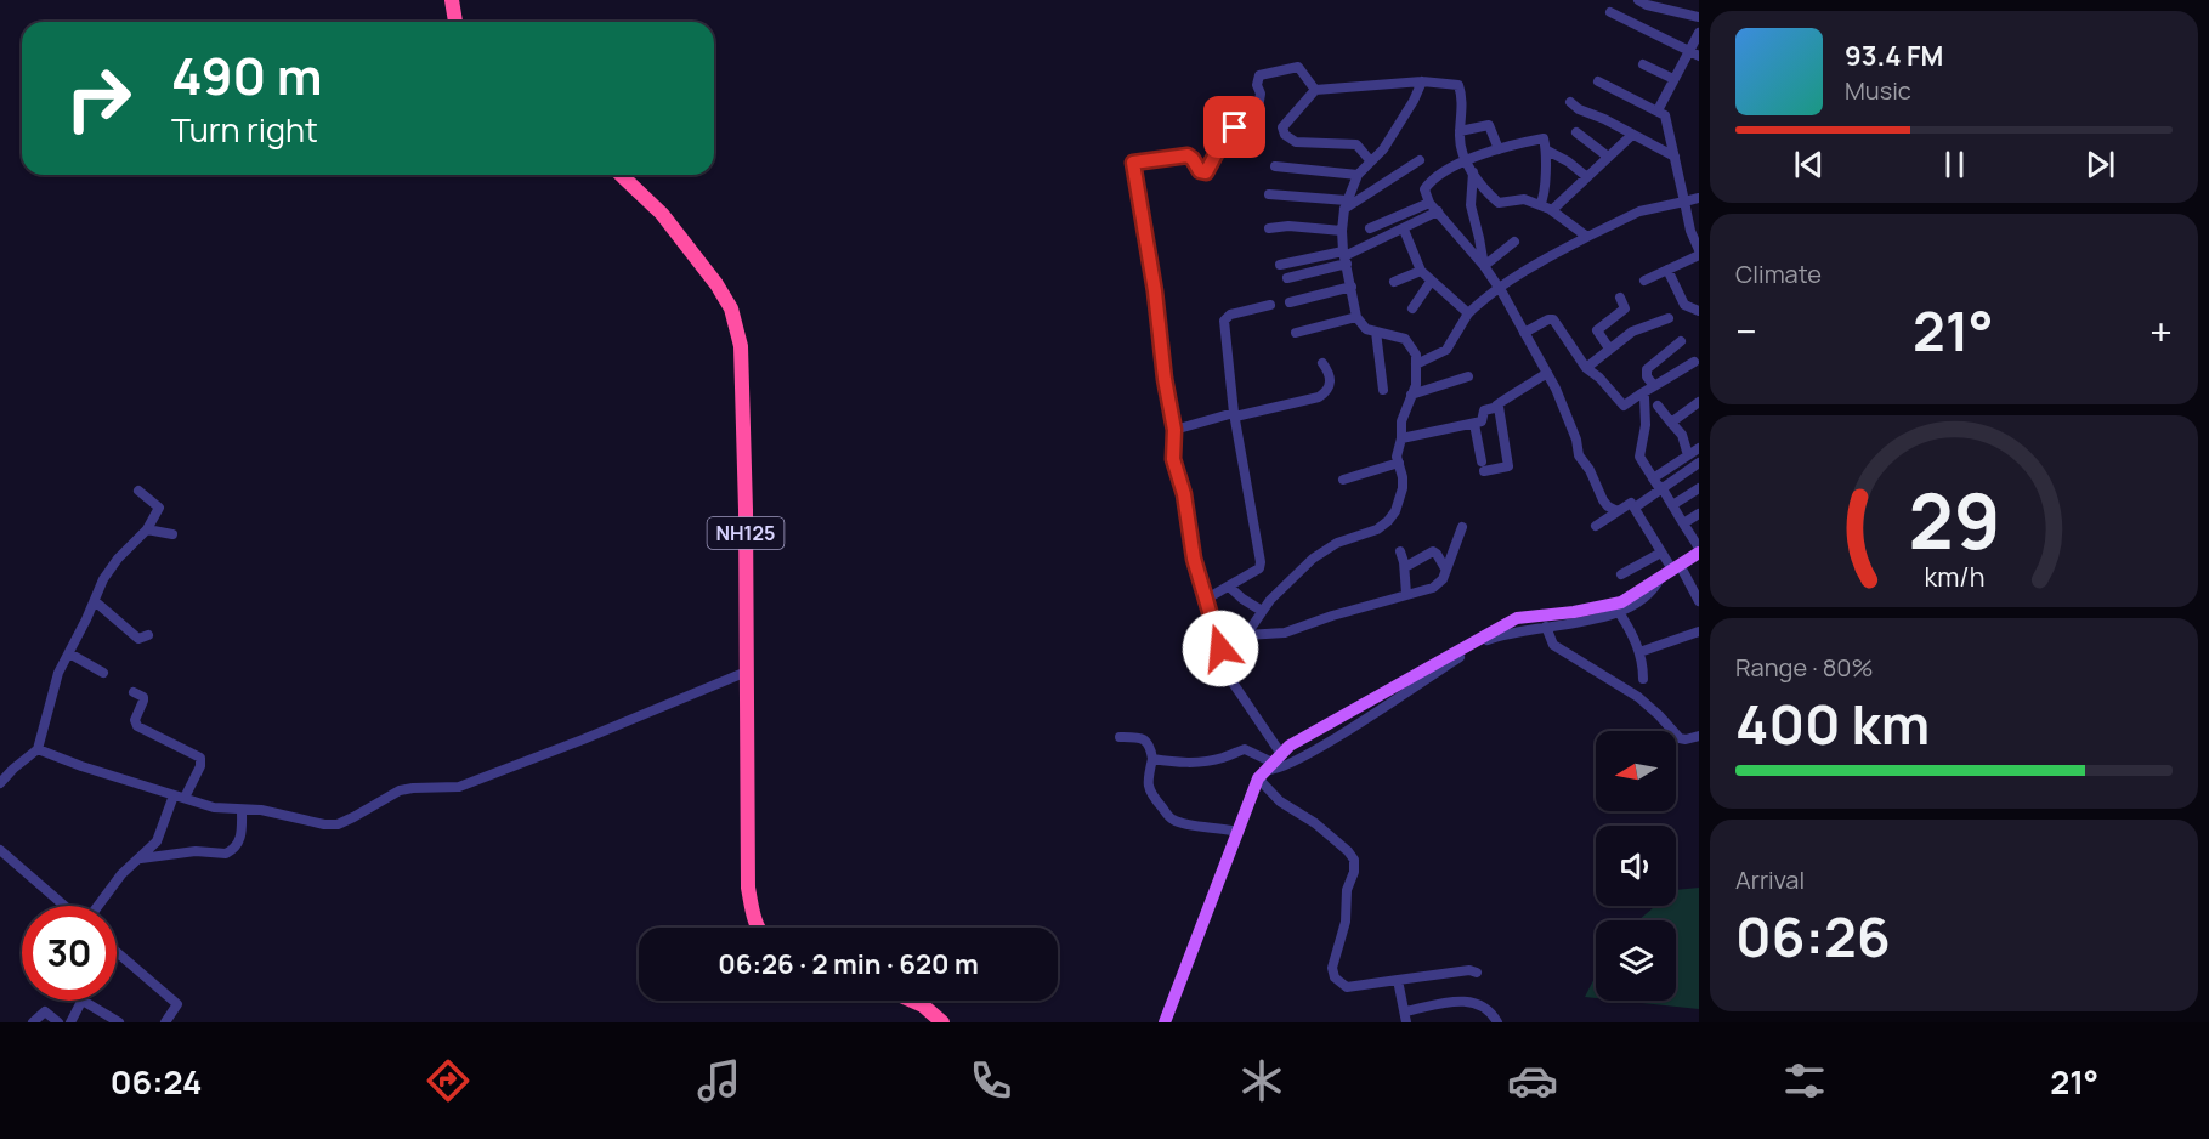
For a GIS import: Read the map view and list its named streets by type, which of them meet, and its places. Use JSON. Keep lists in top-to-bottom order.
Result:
{
  "streets": {
    "highway": ["NH125"]
  },
  "north": "left",
  "page": {
    "turn": ["490 m", "Turn right"],
    "song": ["93.4 FM", "Music"],
    "tile": [
      "Climate",
      ["Range · 80%", "400 km"],
      ["Arrival", "06:26"]
    ],
    "heat": ["−", "21°", "+"],
    "limit": "30",
    "trip": "06:26 · 2 min · 620 m",
    "tabs": ["06:24", "21°"],
    "gauge": ["29", "km/h"]
  }
}
